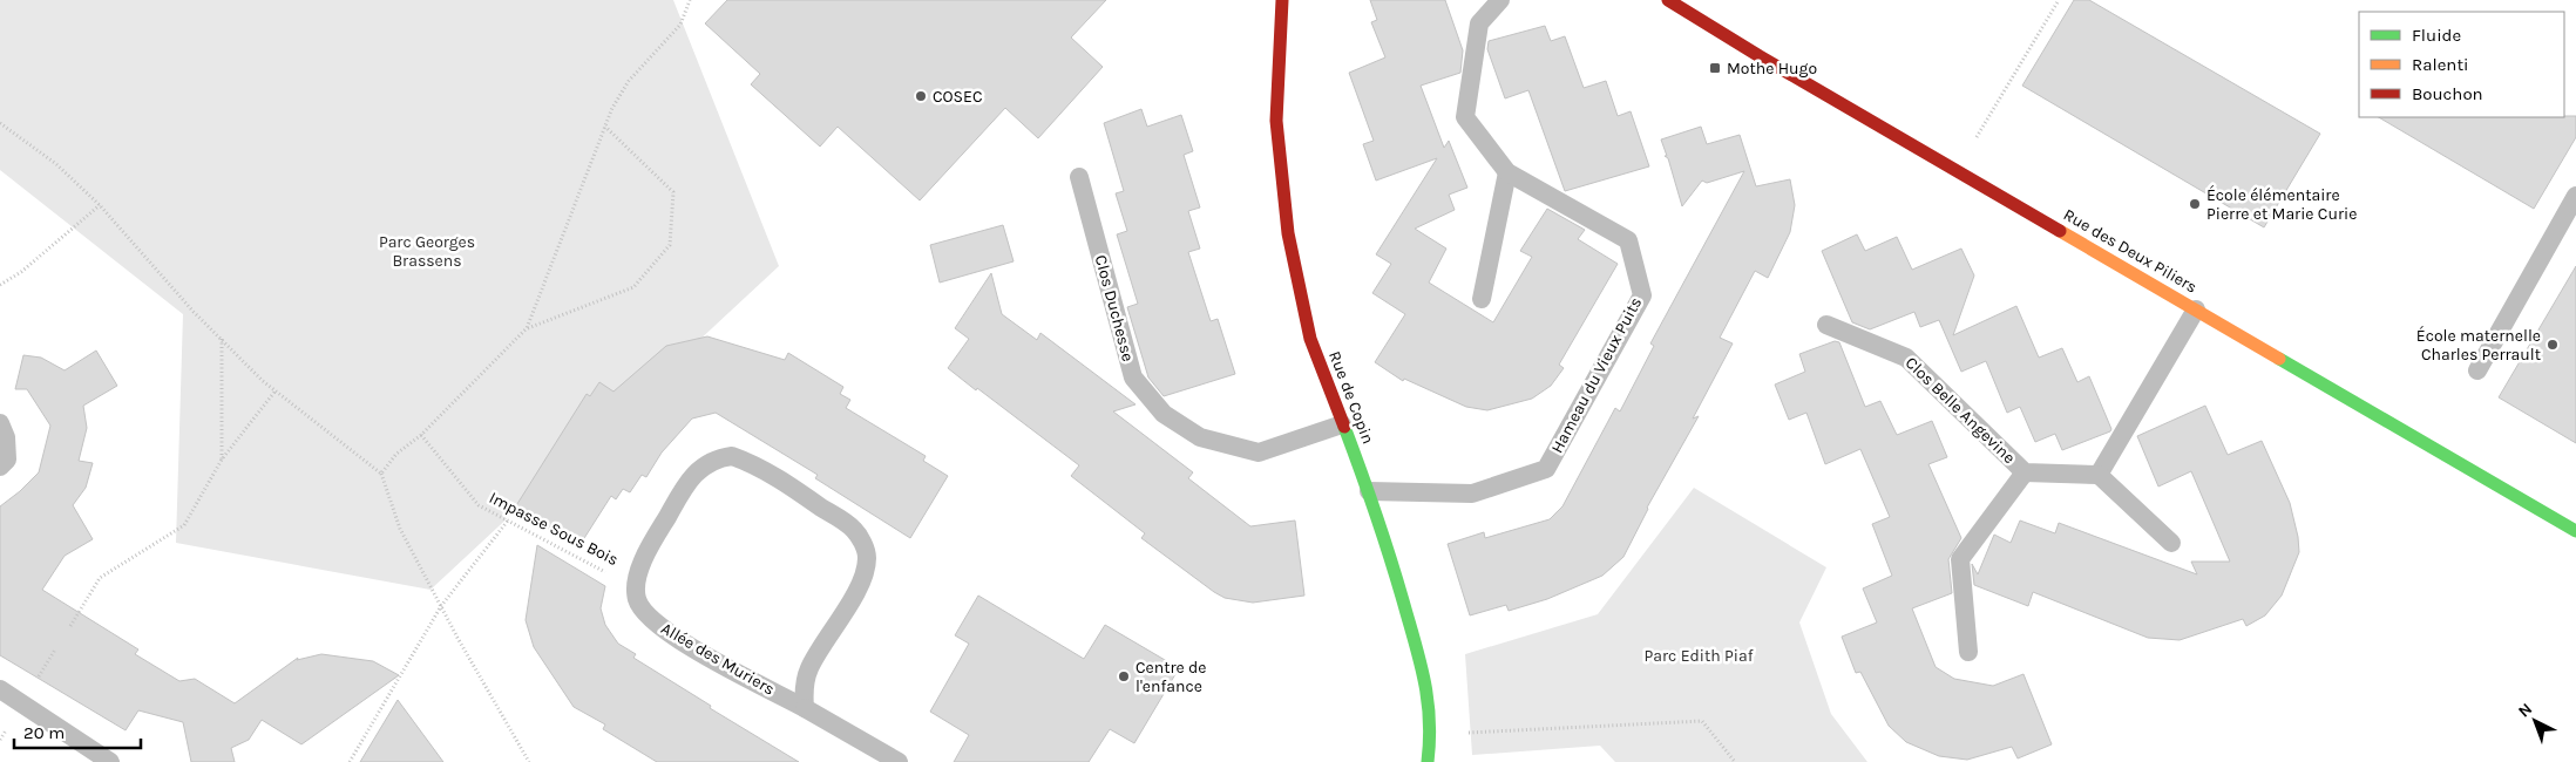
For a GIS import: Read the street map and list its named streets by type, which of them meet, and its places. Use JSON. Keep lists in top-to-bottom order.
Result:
{
  "streets": {
    "street": ["Rue des Deux Piliers", "Rue de Copin"],
    "lane": [
      "Clos Duchesse",
      "Hameau du Vieux Puits",
      "Clos Belle Angevine",
      "Allée des Muriers"
    ],
    "path": ["Impasse Sous Bois"]
  },
  "crossings": [
    ["Clos Duchesse", "Rue de Copin"],
    ["Hameau du Vieux Puits", "Rue de Copin"],
    ["Impasse Sous Bois", "Allée des Muriers"]
  ],
  "parks": ["Parc Georges Brassens", "Parc Edith Piaf"],
  "places": {
    "transit": ["Mothe Hugo"],
    "other": [
      "COSEC",
      "École élémentaire Pierre et Marie Curie",
      "École maternelle Charles Perrault",
      "Centre de l'enfance"
    ]
  },
  "legend": ["Fluide", "Ralenti", "Bouchon"],
  "scale_bar": "20 m",
  "north": "top left"
}
